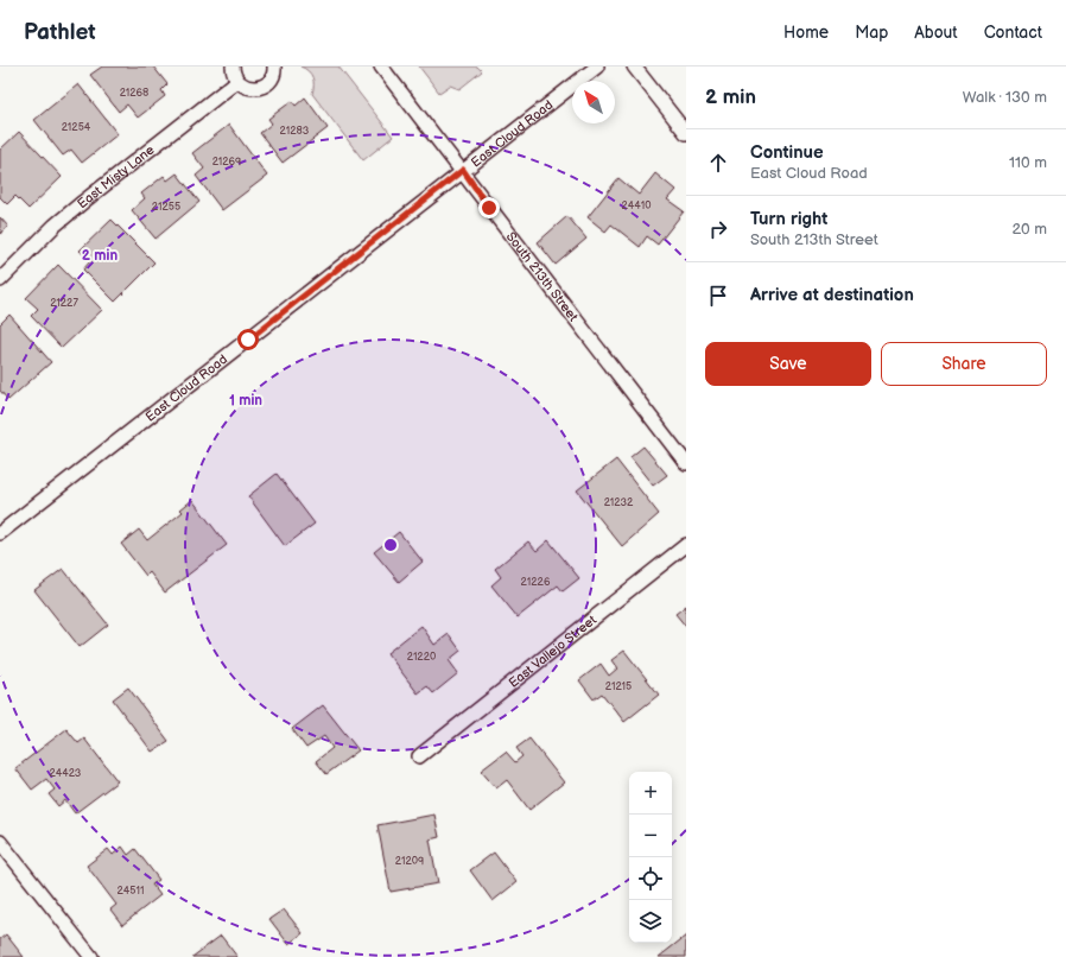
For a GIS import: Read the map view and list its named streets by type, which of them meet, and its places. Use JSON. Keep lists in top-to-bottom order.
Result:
{
  "streets": {
    "street": [
      "East Cloud Road",
      "East Misty Lane",
      "South 213th Street",
      "East Vallejo Street"
    ]
  },
  "crossings": [
    ["East Cloud Road", "South 213th Street"]
  ],
  "house_numbers": [
    "21268",
    "21254",
    "21283",
    "21269",
    "24410",
    "21255",
    "21227",
    "21232",
    "21226",
    "21220",
    "21215",
    "24423",
    "21209",
    "24511"
  ],
  "north": "top left",
  "page": {
    "header": "Pathlet",
    "nav": [
      "Home",
      "Map",
      "About",
      "Contact"
    ],
    "heading": ["2 min", "Walk · 130 m"],
    "list": [
      ["Continue", "East Cloud Road", "110 m"],
      ["Turn right", "South 213th Street", "20 m"],
      "Arrive at destination"
    ],
    "buttons": ["Save", "Share"],
    "map_buttons": ["+", "−"]
  },
  "rings": ["2 min", "1 min"]
}
